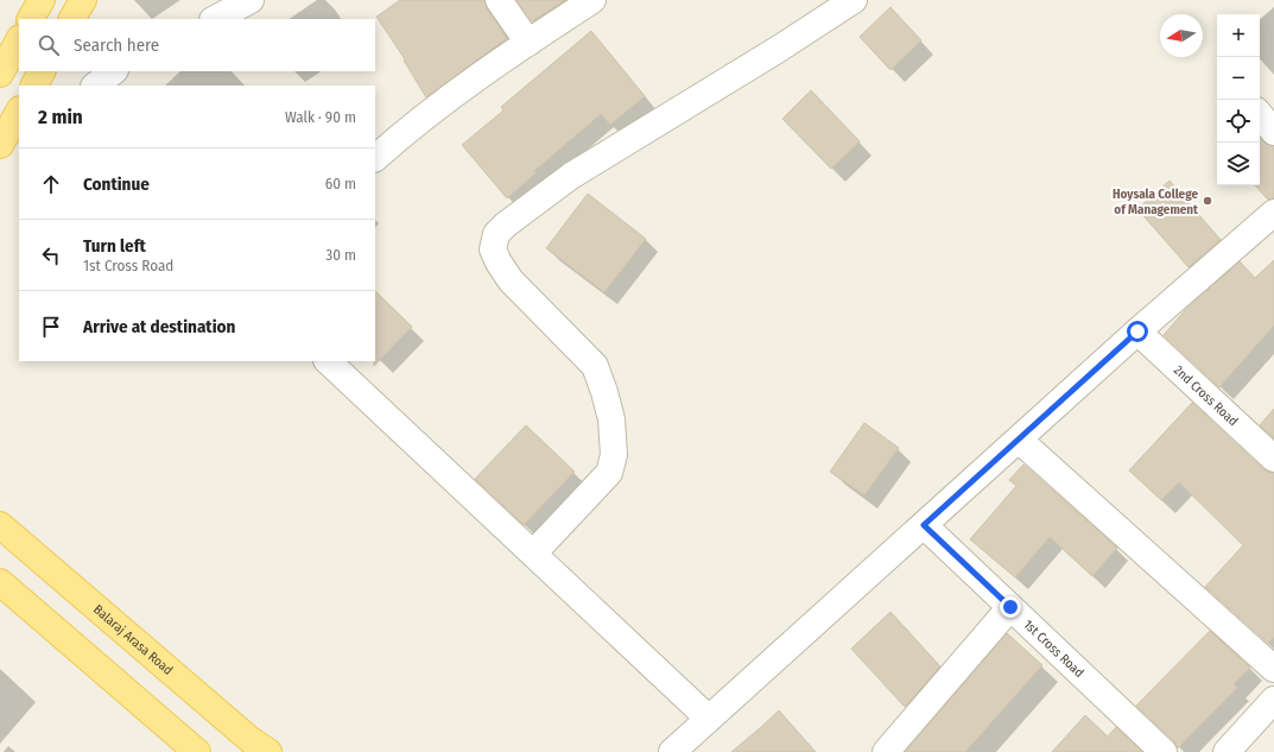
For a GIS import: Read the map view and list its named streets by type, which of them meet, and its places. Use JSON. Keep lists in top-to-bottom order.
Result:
{
  "streets": {
    "main road": ["Balaraj Arasa Road"],
    "street": ["2nd Cross Road", "1st Cross Road"]
  },
  "places": ["Hoysala College of Management"],
  "north": "left",
  "page": {
    "map_buttons": ["+", "−"],
    "search": "Search here",
    "heading": ["2 min", "Walk · 90 m"],
    "list": [
      ["Continue", "60 m"],
      ["Turn left", "1st Cross Road", "30 m"],
      "Arrive at destination"
    ]
  }
}
